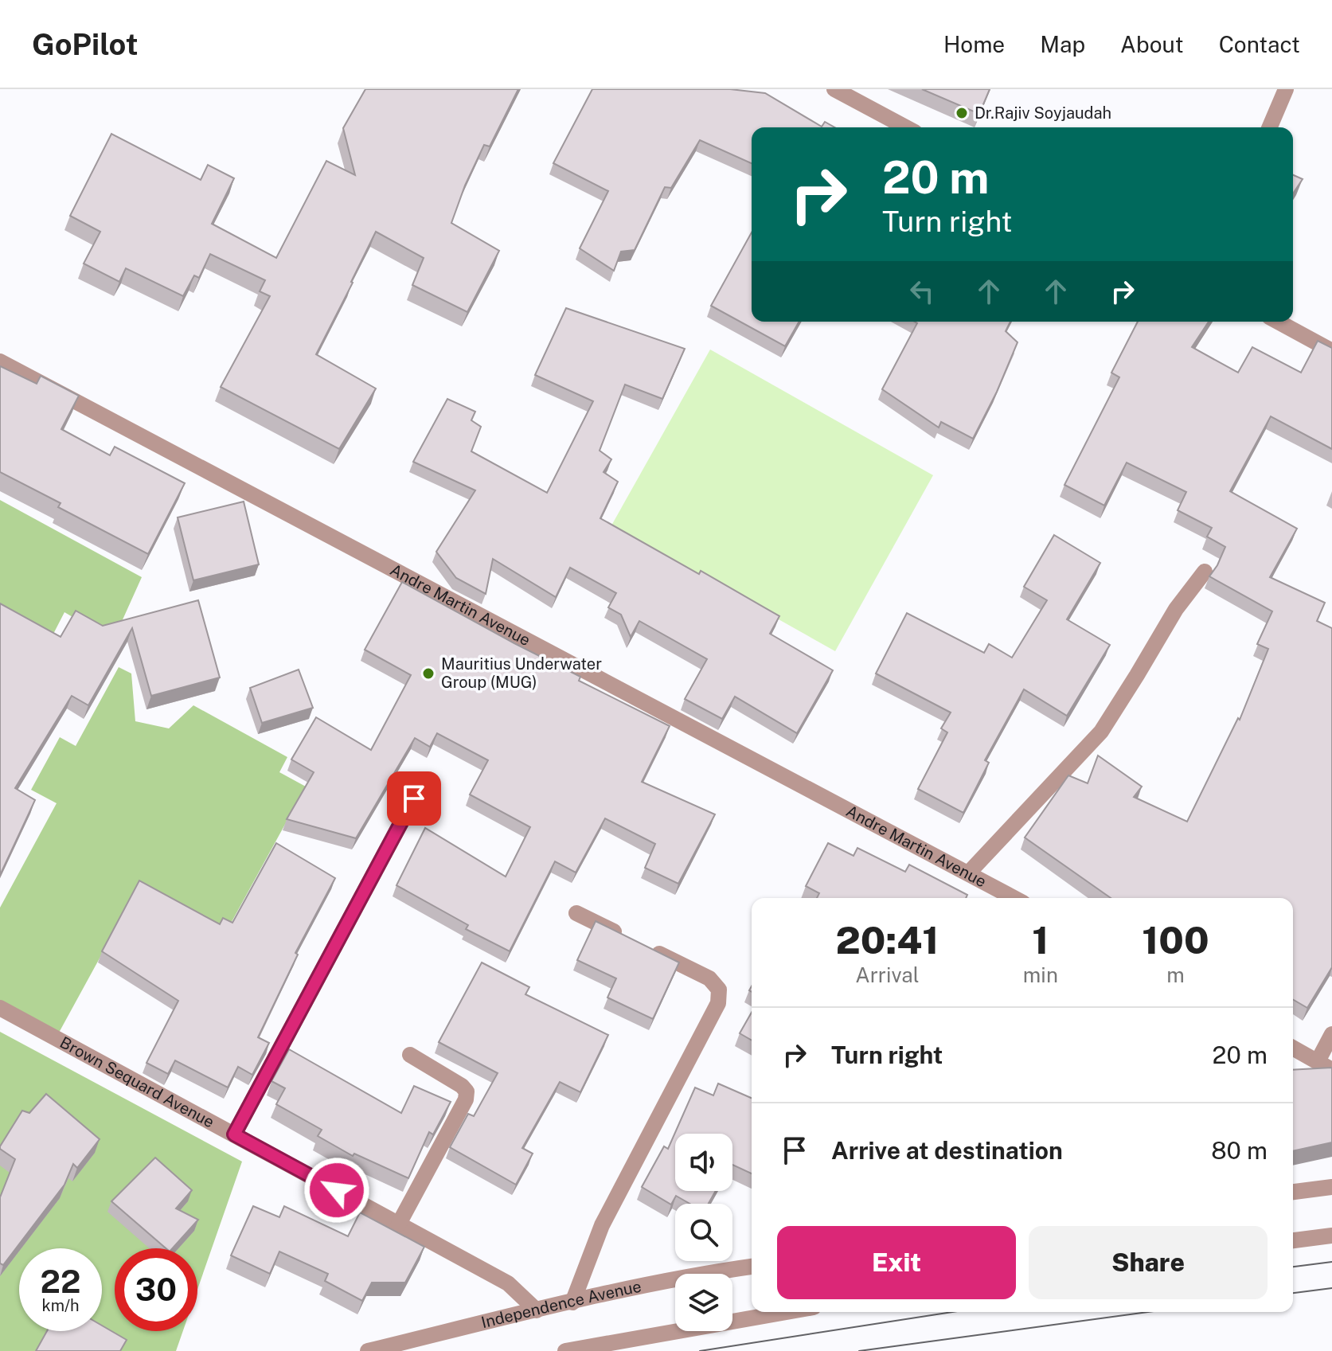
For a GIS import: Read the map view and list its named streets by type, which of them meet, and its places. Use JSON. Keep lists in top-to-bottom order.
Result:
{
  "streets": {
    "street": ["Andre Martin Avenue", "Brown Sequard Avenue", "Independence Avenue"]
  },
  "crossings": [
    ["Brown Sequard Avenue", "Independence Avenue"]
  ],
  "places": ["Dr.Rajiv Soyjaudah", "Mauritius Underwater Group (MUG)"],
  "page": {
    "header": "GoPilot",
    "nav": [
      "Home",
      "Map",
      "About",
      "Contact"
    ],
    "turn": ["20 m", "Turn right"],
    "eta": [
      "20:41",
      "Arrival",
      "1",
      "min",
      "100",
      "m"
    ],
    "list": [
      {
        "name": "Turn right",
        "value": "20 m"
      },
      {
        "name": "Arrive at destination",
        "value": "80 m"
      }
    ],
    "buttons": ["Exit", "Share"],
    "speed": "22 km/h",
    "limit": "30"
  }
}
